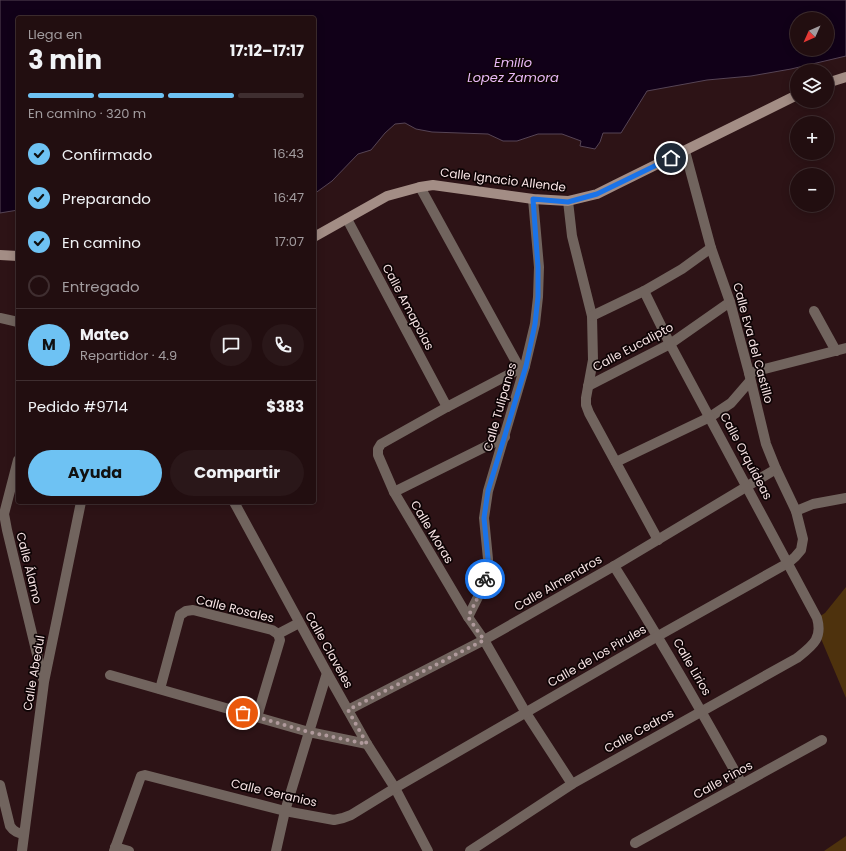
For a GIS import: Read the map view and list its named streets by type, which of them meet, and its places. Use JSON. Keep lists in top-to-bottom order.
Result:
{
  "streets": {
    "street": [
      "Calle Ignacio Allende",
      "Calle Amapolas",
      "Calle Eva del Castillo",
      "Calle Eucalipto",
      "Calle Tulipanes",
      "Calle Orquídeas",
      "Calle Moras",
      "Calle Álamo",
      "Calle Almendros",
      "Calle Rosales",
      "Calle Claveles",
      "Calle de los Pirules",
      "Calle Lirios",
      "Calle Abedul",
      "Calle Cedros",
      "Calle Pinos",
      "Calle Geranios"
    ]
  },
  "crossings": [
    ["Calle Ignacio Allende", "Calle Amapolas"],
    ["Calle Ignacio Allende", "Calle Eva del Castillo"],
    ["Calle Ignacio Allende", "Calle Tulipanes"],
    ["Calle Amapolas", "Calle Moras"],
    ["Calle Eva del Castillo", "Calle Eucalipto"],
    ["Calle Eva del Castillo", "Calle Almendros"],
    ["Calle Eva del Castillo", "Calle de los Pirules"],
    ["Calle Eucalipto", "Calle Orquídeas"],
    ["Calle Tulipanes", "Calle Moras"],
    ["Calle Orquídeas", "Calle Almendros"],
    ["Calle Orquídeas", "Calle de los Pirules"],
    ["Calle Orquídeas", "Calle Cedros"],
    ["Calle Moras", "Calle Almendros"],
    ["Calle Moras", "Calle de los Pirules"],
    ["Calle Moras", "Calle Cedros"],
    ["Calle Álamo", "Calle Abedul"],
    ["Calle Almendros", "Calle Claveles"],
    ["Calle Almendros", "Calle Lirios"],
    ["Calle Claveles", "Calle de los Pirules"],
    ["Calle Claveles", "Calle Geranios"],
    ["Calle de los Pirules", "Calle Lirios"],
    ["Calle de los Pirules", "Calle Geranios"],
    ["Calle Lirios", "Calle Cedros"],
    ["Calle Lirios", "Calle Pinos"]
  ],
  "water": ["Emilio Lopez Zamora"],
  "north": "bottom left",
  "page": {
    "map_buttons": ["+", "−"],
    "heading": ["3 min", "Llega en", "17:12–17:17"],
    "panel": [
      "Mateo",
      "Repartidor · 4.9",
      "Pedido #9714",
      "$383"
    ],
    "bar": "En camino · 320 m",
    "list": [
      ["Confirmado", "16:43"],
      ["Preparando", "16:47"],
      ["En camino", "17:07"],
      "Entregado"
    ],
    "round": "M",
    "buttons": ["Ayuda", "Compartir"]
  }
}
